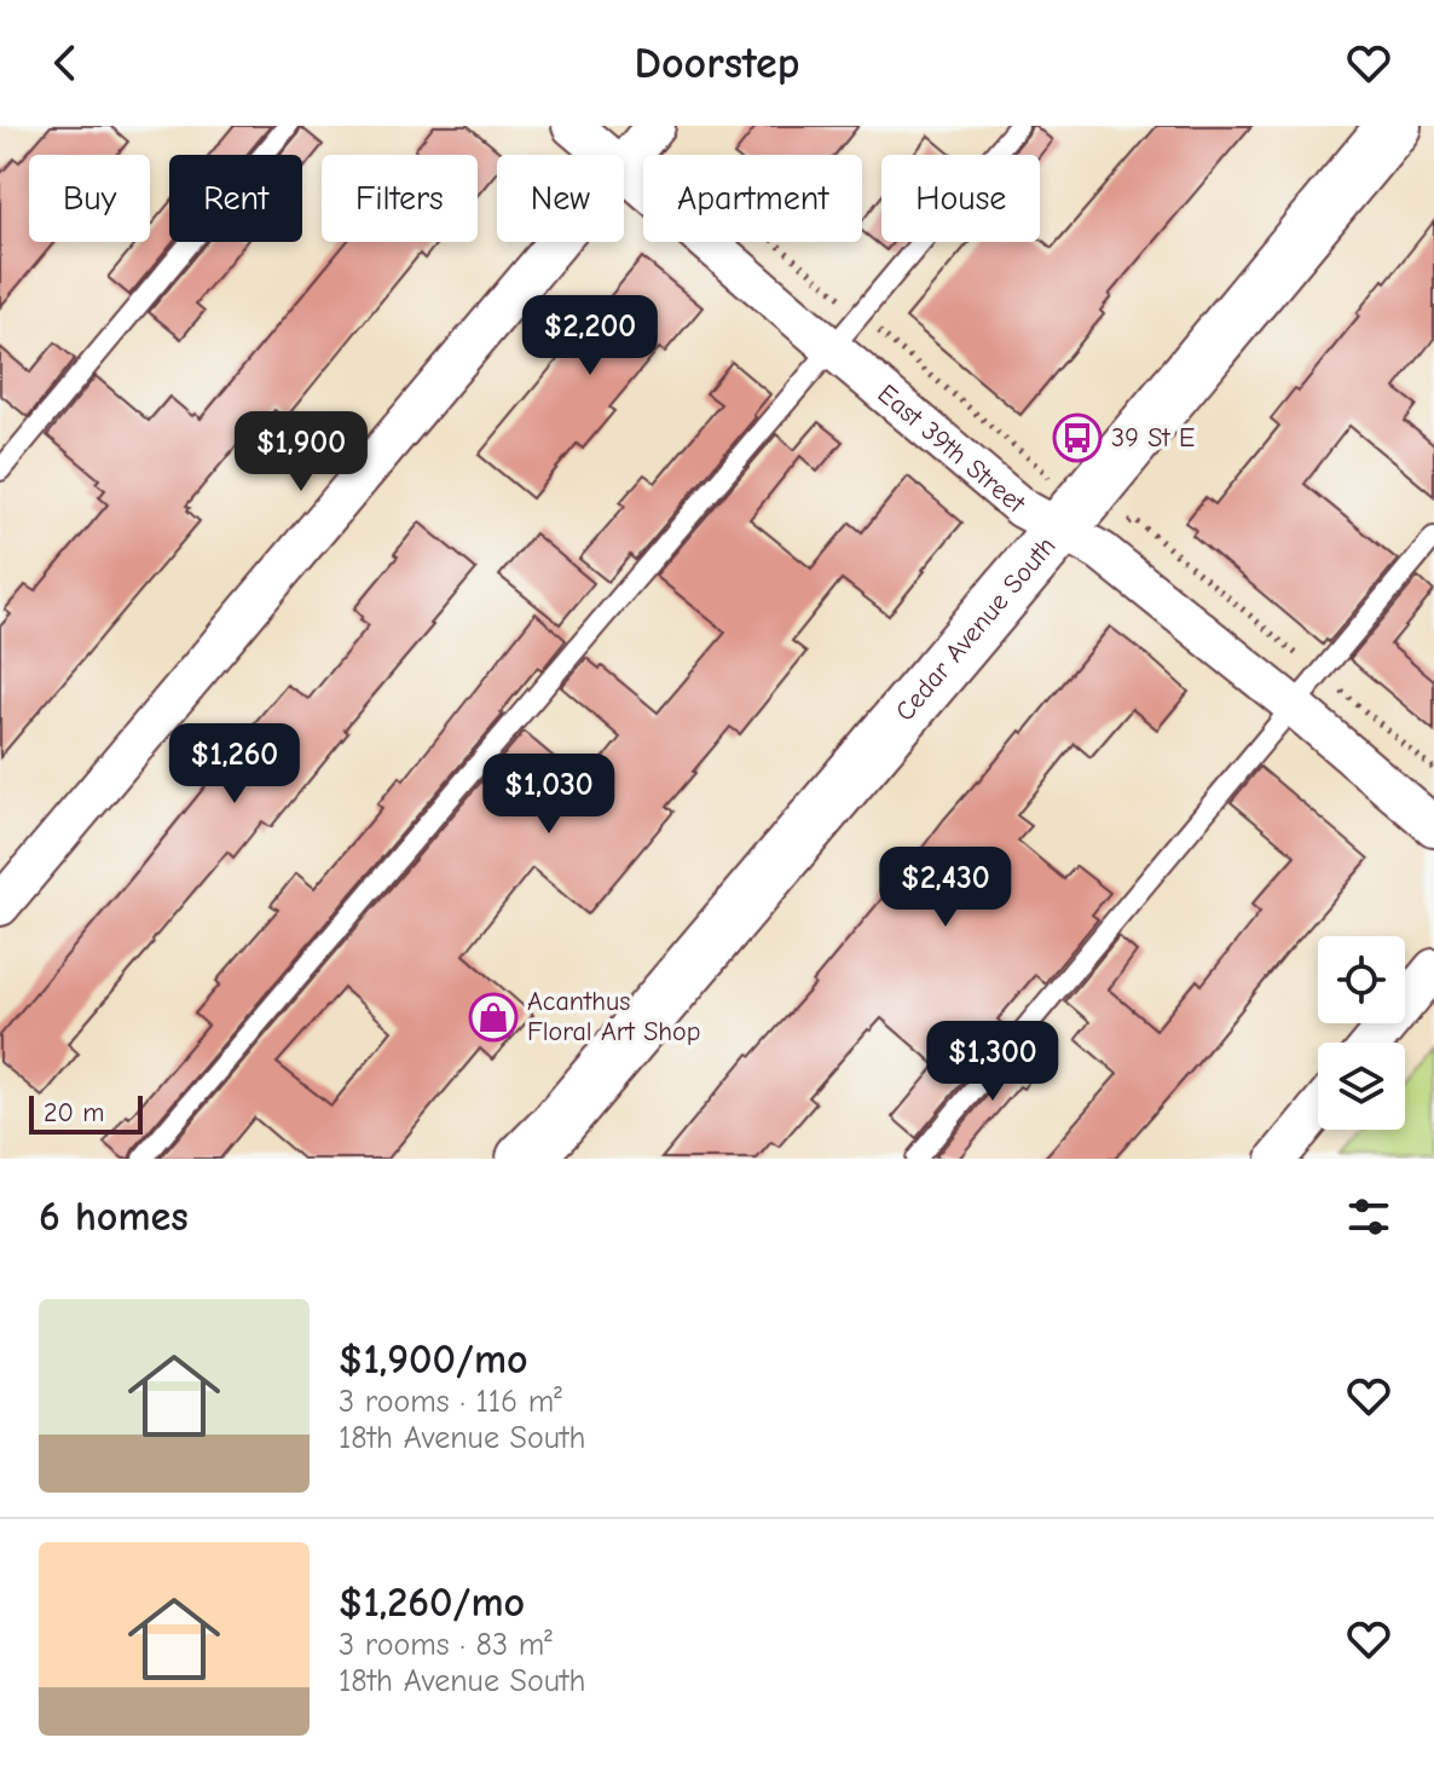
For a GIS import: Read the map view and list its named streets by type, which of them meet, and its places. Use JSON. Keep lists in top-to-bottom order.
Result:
{
  "streets": {
    "main road": ["Cedar Avenue South"],
    "street": ["East 39th Street"]
  },
  "crossings": [
    ["East 39th Street", "Cedar Avenue South"]
  ],
  "places": {
    "bus stop": ["39 St E"],
    "shop": ["Acanthus Floral Art Shop"]
  },
  "scale_bar": "20 m",
  "page": {
    "header": "Doorstep",
    "chip": [
      "Buy",
      "Rent",
      "Filters",
      "New",
      "Apartment",
      "House"
    ],
    "price": [
      "$2,200",
      "$1,900",
      "$1,260",
      "$1,030",
      "$2,430",
      "$1,300"
    ],
    "scale": "20 m",
    "heading": "6 homes",
    "list": [
      {
        "name": "$1,900/mo",
        "note": "3 rooms · 116 m² · 18th Avenue South"
      },
      {
        "name": "$1,260/mo",
        "note": "3 rooms · 83 m² · 18th Avenue South"
      }
    ]
  }
}
